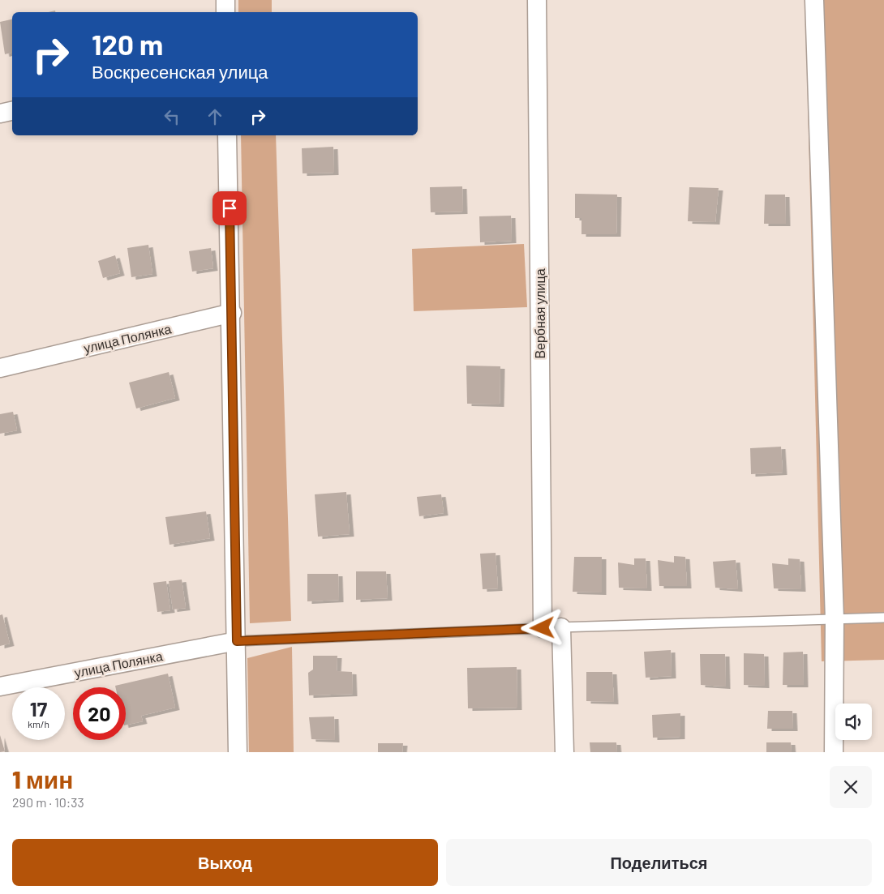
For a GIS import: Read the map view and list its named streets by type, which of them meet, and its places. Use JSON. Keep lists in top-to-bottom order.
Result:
{
  "streets": {
    "street": ["Вербная улица", "улица Полянка"]
  },
  "page": {
    "turn": ["120 m", "Воскресенская улица"],
    "speed": "17 km/h",
    "limit": "20",
    "heading": ["1 мин", "290 m · 10:33"],
    "buttons": ["Выход", "Поделиться"]
  }
}
